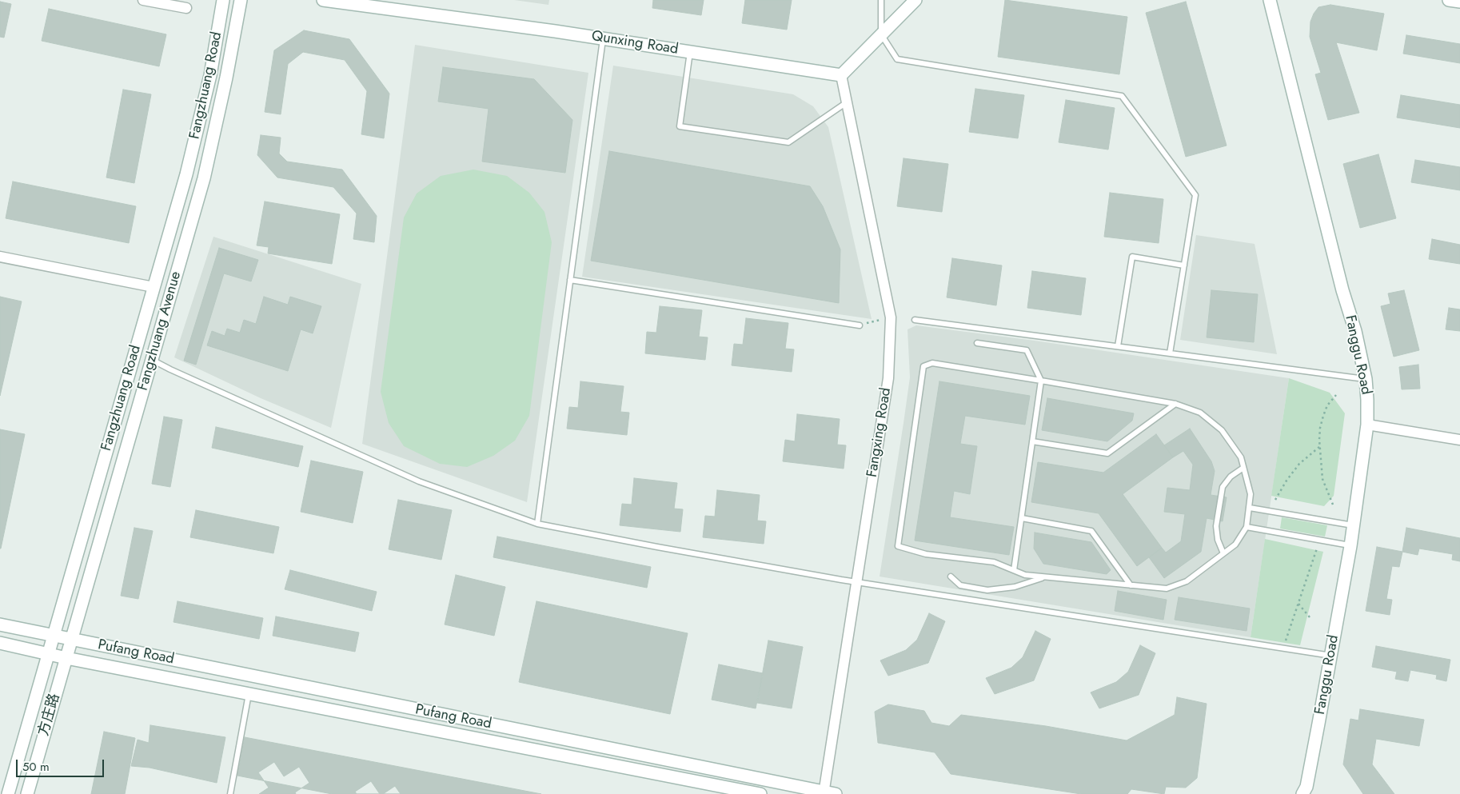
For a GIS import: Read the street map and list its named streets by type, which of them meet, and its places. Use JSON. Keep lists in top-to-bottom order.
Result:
{
  "streets": {
    "street": [
      "Qunxing Road",
      "Fangzhuang Road",
      "Fangzhuang Avenue",
      "Fanggu Road",
      "Fangxing Road",
      "Pufang Road",
      "方庄路"
    ]
  },
  "crossings": [
    ["Qunxing Road", "Fangxing Road"],
    ["Fangzhuang Road", "Pufang Road"],
    ["Fangzhuang Avenue", "Pufang Road"],
    ["Fangzhuang Avenue", "方庄路"],
    ["Fangxing Road", "Pufang Road"],
    ["Pufang Road", "方庄路"]
  ],
  "scale_bar": "50 m"
}
